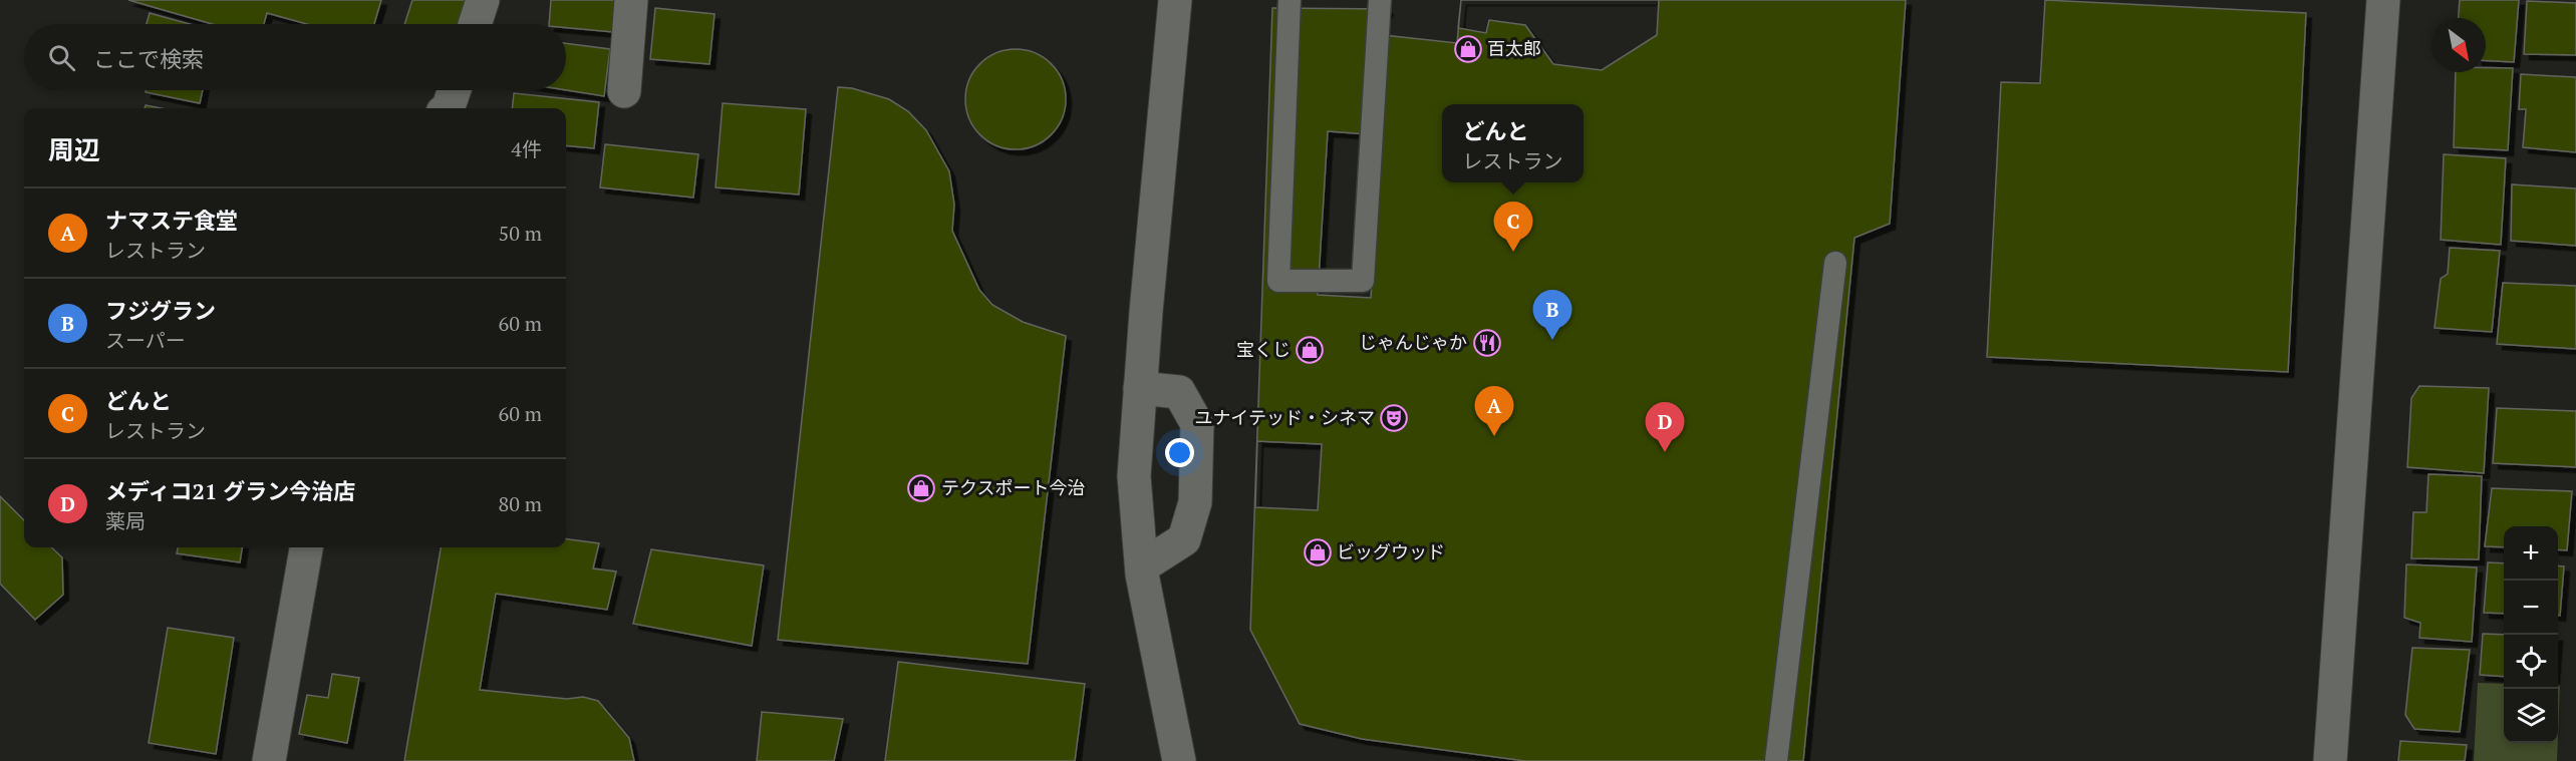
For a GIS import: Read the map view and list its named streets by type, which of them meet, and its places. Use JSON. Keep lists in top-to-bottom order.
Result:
{
  "places": {
    "shop": [
      "百太郎",
      "宝くじ",
      "テクスポート今治",
      "ビッグウッド"
    ],
    "restaurant": ["じゃんじゃか"],
    "theatre": ["ユナイテッド・シネマ"]
  },
  "north": "bottom right",
  "page": {
    "search": "ここで検索",
    "popup": ["どんと", "レストラン"],
    "heading": ["周辺", "4件"],
    "list": [
      {
        "mark": "A",
        "name": "ナマステ食堂",
        "note": "レストラン",
        "value": "50 m"
      },
      {
        "mark": "B",
        "name": "フジグラン",
        "note": "スーパー",
        "value": "60 m"
      },
      {
        "mark": "C",
        "name": "どんと",
        "note": "レストラン",
        "value": "60 m"
      },
      {
        "mark": "D",
        "name": "メディコ21 グラン今治店",
        "note": "薬局",
        "value": "80 m"
      }
    ],
    "pins": [
      "C",
      "B",
      "A",
      "D"
    ],
    "map_buttons": ["+", "−"]
  }
}
